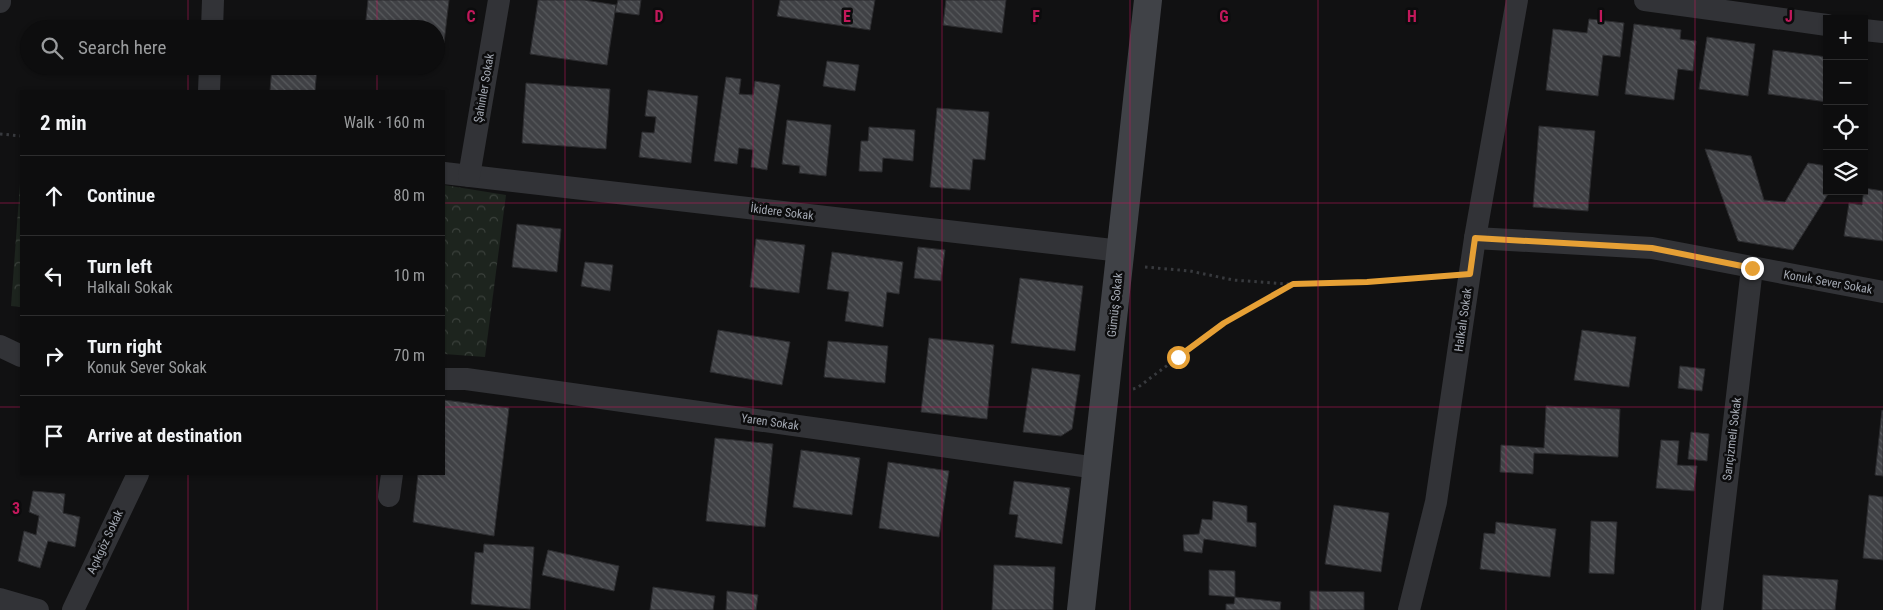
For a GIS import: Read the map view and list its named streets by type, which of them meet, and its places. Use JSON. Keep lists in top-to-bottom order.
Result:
{
  "streets": {
    "street": [
      "Şahinler Sokak",
      "İkidere Sokak",
      "Konuk Sever Sokak",
      "Gümüş Sokak",
      "Halkalı Sokak",
      "Yaren Sokak",
      "Sarıçizmeli Sokak",
      "Açıkgöz Sokak"
    ]
  },
  "crossings": [
    ["Şahinler Sokak", "İkidere Sokak"],
    ["İkidere Sokak", "Gümüş Sokak"],
    ["Konuk Sever Sokak", "Halkalı Sokak"],
    ["Konuk Sever Sokak", "Sarıçizmeli Sokak"],
    ["Gümüş Sokak", "Yaren Sokak"]
  ],
  "page": {
    "map_buttons": ["+", "−"],
    "search": "Search here",
    "heading": ["2 min", "Walk · 160 m"],
    "list": [
      ["Continue", "80 m"],
      ["Turn left", "Halkalı Sokak", "10 m"],
      ["Turn right", "Konuk Sever Sokak", "70 m"],
      "Arrive at destination"
    ]
  },
  "grid": {
    "columns": [
      "C",
      "D",
      "E",
      "F",
      "G",
      "H",
      "I",
      "J"
    ],
    "rows": ["3"]
  }
}
